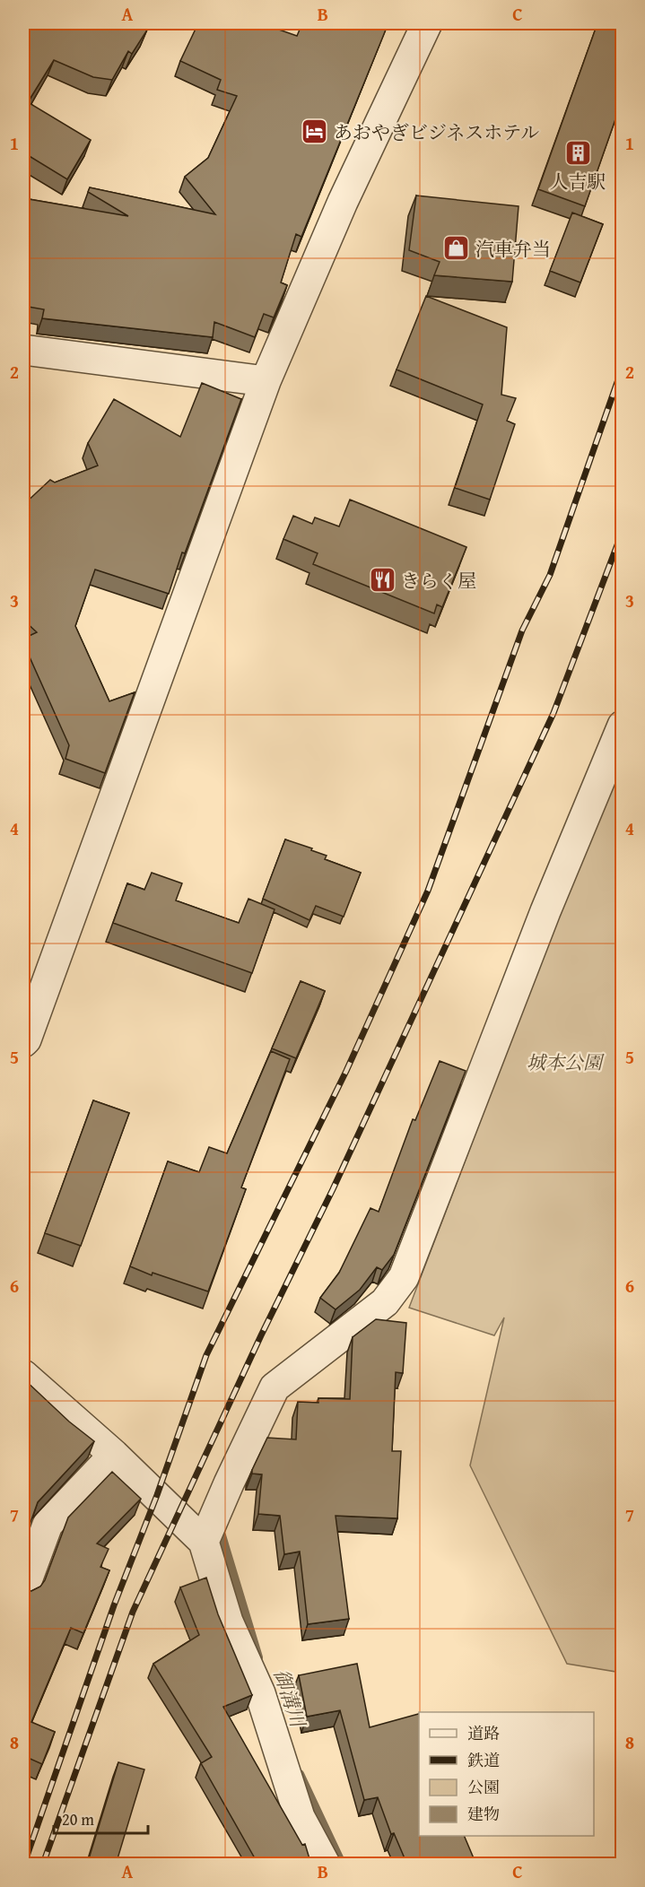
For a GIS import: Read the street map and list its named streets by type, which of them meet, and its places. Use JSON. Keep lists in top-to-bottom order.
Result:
{
  "water": ["御溝川"],
  "parks": ["城本公園"],
  "places": {
    "hotel": ["あおやぎビジネスホテル"],
    "building": ["人吉駅"],
    "shop": ["汽車弁当"],
    "restaurant": ["きらく屋"]
  },
  "legend": [
    "道路",
    "鉄道",
    "公園",
    "建物"
  ],
  "scale_bar": "20 m",
  "grid": {
    "columns": ["A", "B", "C"],
    "rows": [
      "1",
      "2",
      "3",
      "4",
      "5",
      "6",
      "7",
      "8"
    ]
  }
}
